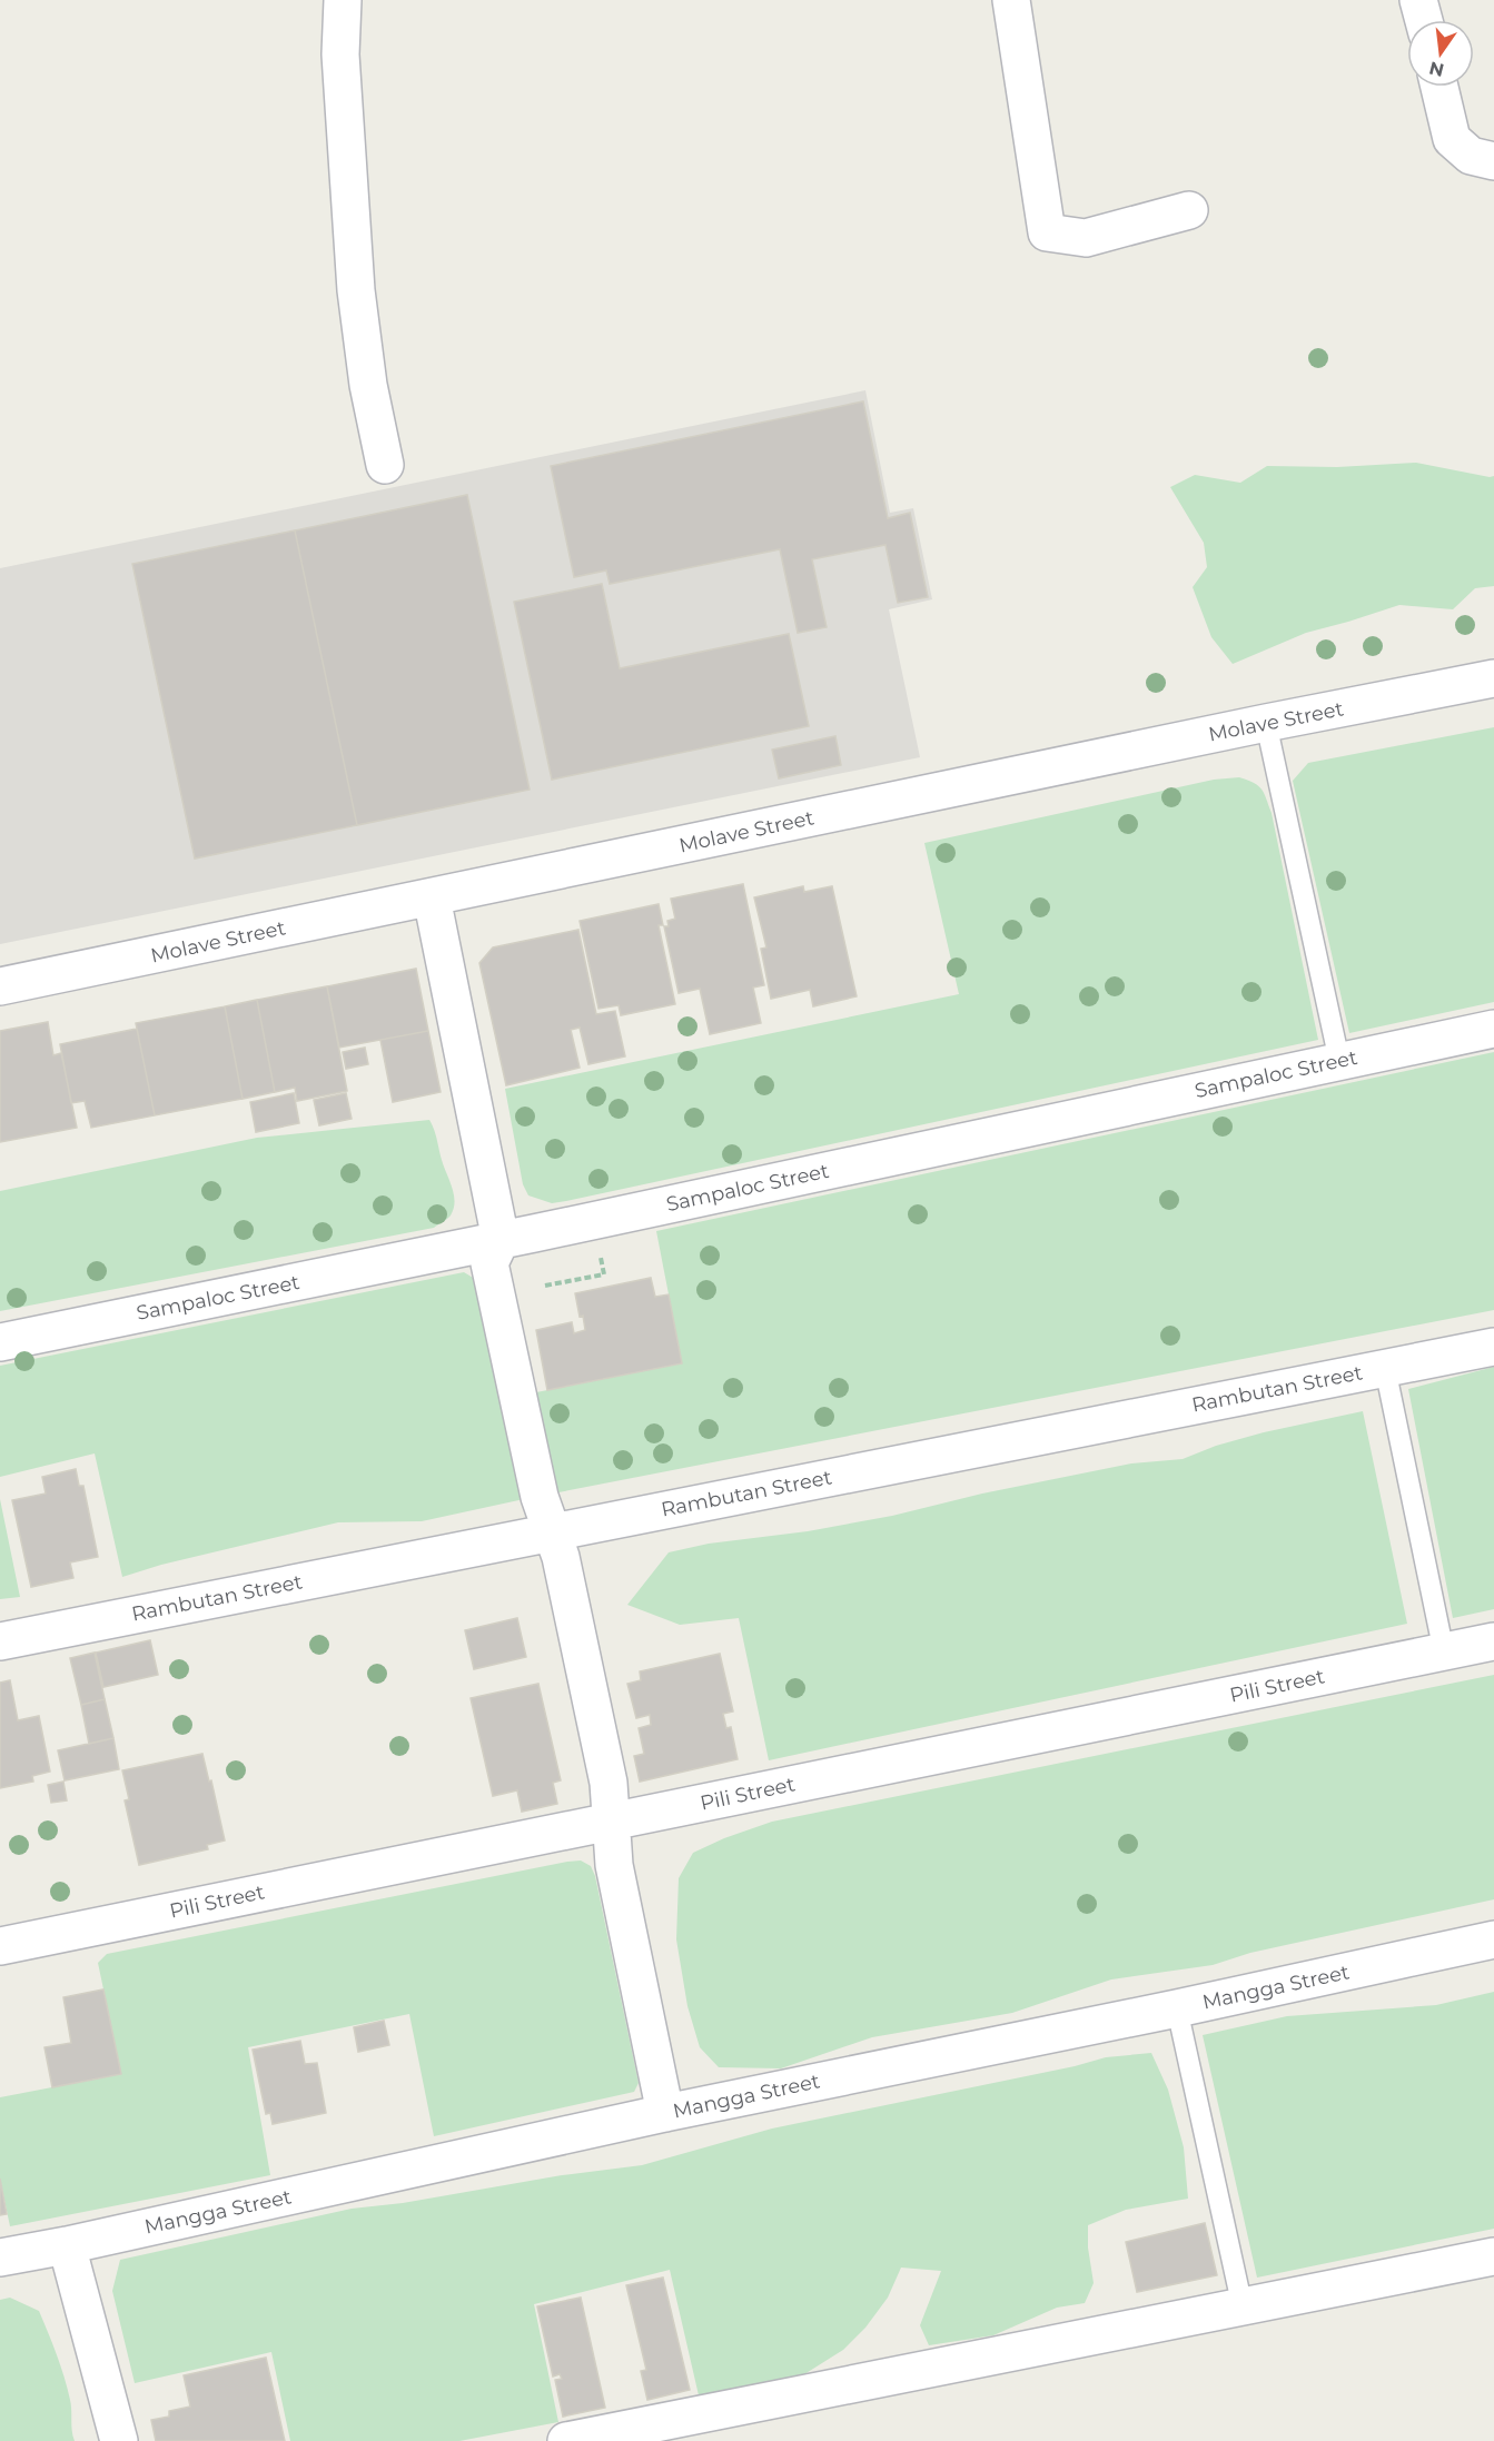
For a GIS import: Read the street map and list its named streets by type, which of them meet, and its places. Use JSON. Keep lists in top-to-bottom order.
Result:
{
  "streets": {
    "street": [
      "Molave Street",
      "Sampaloc Street",
      "Rambutan Street",
      "Pili Street",
      "Mangga Street"
    ]
  },
  "north": "bottom"
}
